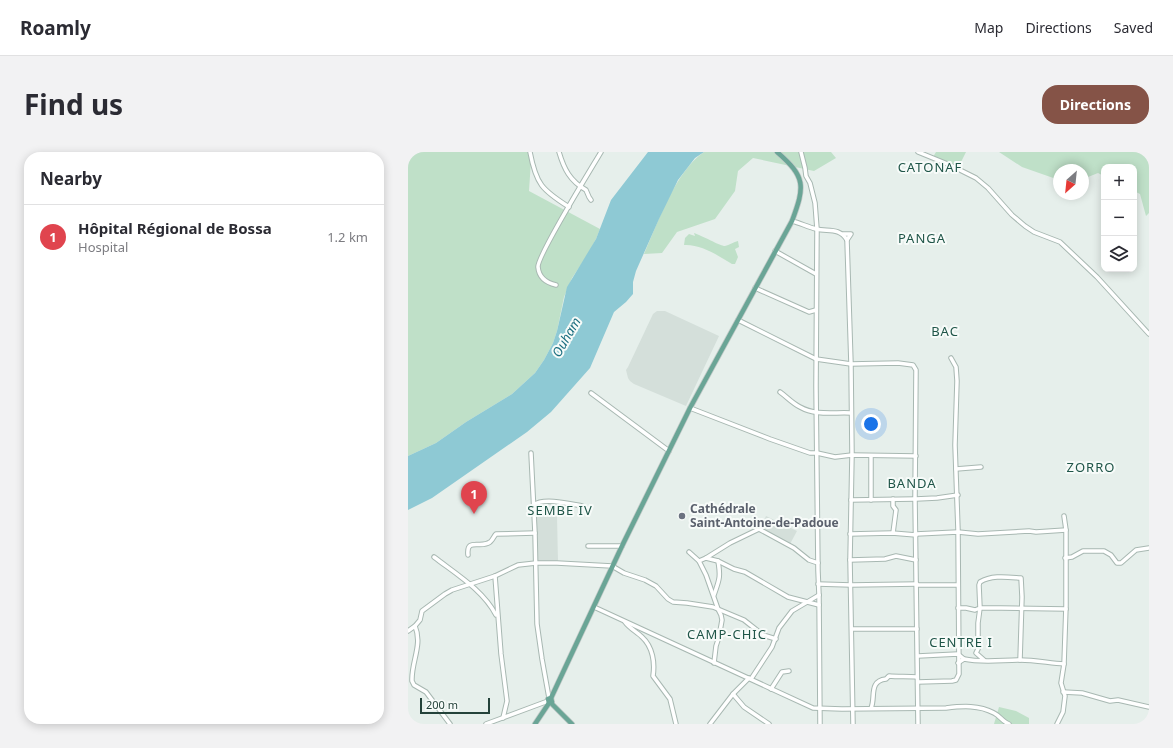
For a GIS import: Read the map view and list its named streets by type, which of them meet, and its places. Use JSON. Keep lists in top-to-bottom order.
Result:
{
  "districts": [
    "CATONAF",
    "PANGA",
    "BAC",
    "ZORRO",
    "BANDA",
    "SEMBE IV",
    "CAMP-CHIC",
    "CENTRE I"
  ],
  "water": ["Ouham"],
  "places": ["Cathédrale Saint-Antoine-de-Padoue"],
  "scale_bar": "200 m",
  "north": "bottom left",
  "page": {
    "header": "Roamly",
    "nav": ["Map", "Directions", "Saved"],
    "title": "Find us",
    "buttons": "Directions",
    "heading": "Nearby",
    "map_buttons": ["+", "−"],
    "list": [
      {
        "mark": "1",
        "name": "Hôpital Régional de Bossa",
        "note": "Hospital",
        "value": "1.2 km"
      }
    ],
    "pins": "1",
    "scale": "200 m"
  }
}
